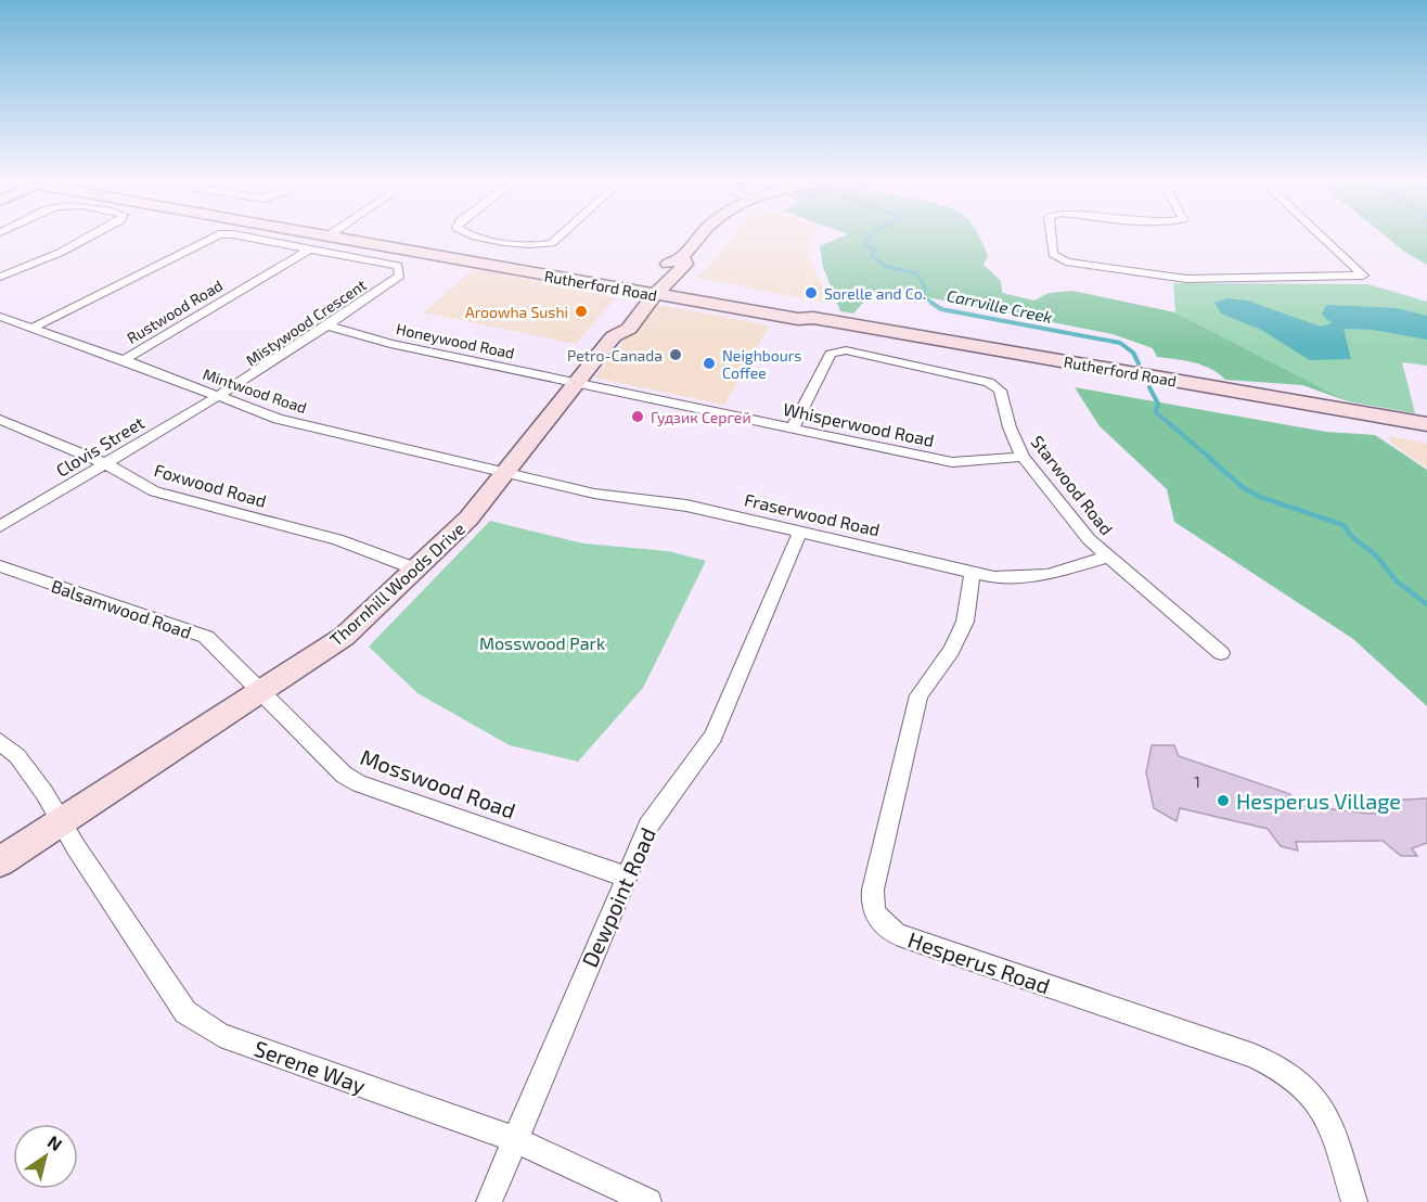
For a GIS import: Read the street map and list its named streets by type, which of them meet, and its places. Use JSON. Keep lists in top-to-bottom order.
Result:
{
  "streets": {
    "main road": ["Rutherford Road", "Thornhill Woods Drive"],
    "street": [
      "Rustwood Road",
      "Mistywood Crescent",
      "Honeywood Road",
      "Mintwood Road",
      "Whisperwood Road",
      "Clovis Street",
      "Foxwood Road",
      "Starwood Road",
      "Fraserwood Road",
      "Balsamwood Road",
      "Mosswood Road",
      "Dewpoint Road",
      "Hesperus Road",
      "Serene Way"
    ]
  },
  "crossings": [
    ["Rutherford Road", "Thornhill Woods Drive"],
    ["Rustwood Road", "Mistywood Crescent"],
    ["Rustwood Road", "Mintwood Road"],
    ["Mistywood Crescent", "Honeywood Road"],
    ["Mistywood Crescent", "Mintwood Road"],
    ["Mistywood Crescent", "Clovis Street"],
    ["Honeywood Road", "Whisperwood Road"],
    ["Honeywood Road", "Thornhill Woods Drive"],
    ["Mintwood Road", "Clovis Street"],
    ["Mintwood Road", "Fraserwood Road"],
    ["Mintwood Road", "Thornhill Woods Drive"],
    ["Whisperwood Road", "Starwood Road"],
    ["Whisperwood Road", "Thornhill Woods Drive"],
    ["Clovis Street", "Foxwood Road"],
    ["Foxwood Road", "Thornhill Woods Drive"],
    ["Starwood Road", "Fraserwood Road"],
    ["Fraserwood Road", "Thornhill Woods Drive"],
    ["Fraserwood Road", "Dewpoint Road"],
    ["Fraserwood Road", "Hesperus Road"],
    ["Thornhill Woods Drive", "Balsamwood Road"],
    ["Thornhill Woods Drive", "Mosswood Road"],
    ["Thornhill Woods Drive", "Serene Way"],
    ["Balsamwood Road", "Mosswood Road"],
    ["Mosswood Road", "Dewpoint Road"],
    ["Dewpoint Road", "Serene Way"]
  ],
  "water": ["Carrville Creek"],
  "parks": ["Mosswood Park"],
  "places": [
    "Sorelle and Co.",
    "Aroowha Sushi",
    "Petro-Canada",
    "Neighbours Coffee",
    "Гудзик Сергей",
    "Hesperus Village"
  ],
  "house_numbers": ["1"],
  "north": "top right"
}
